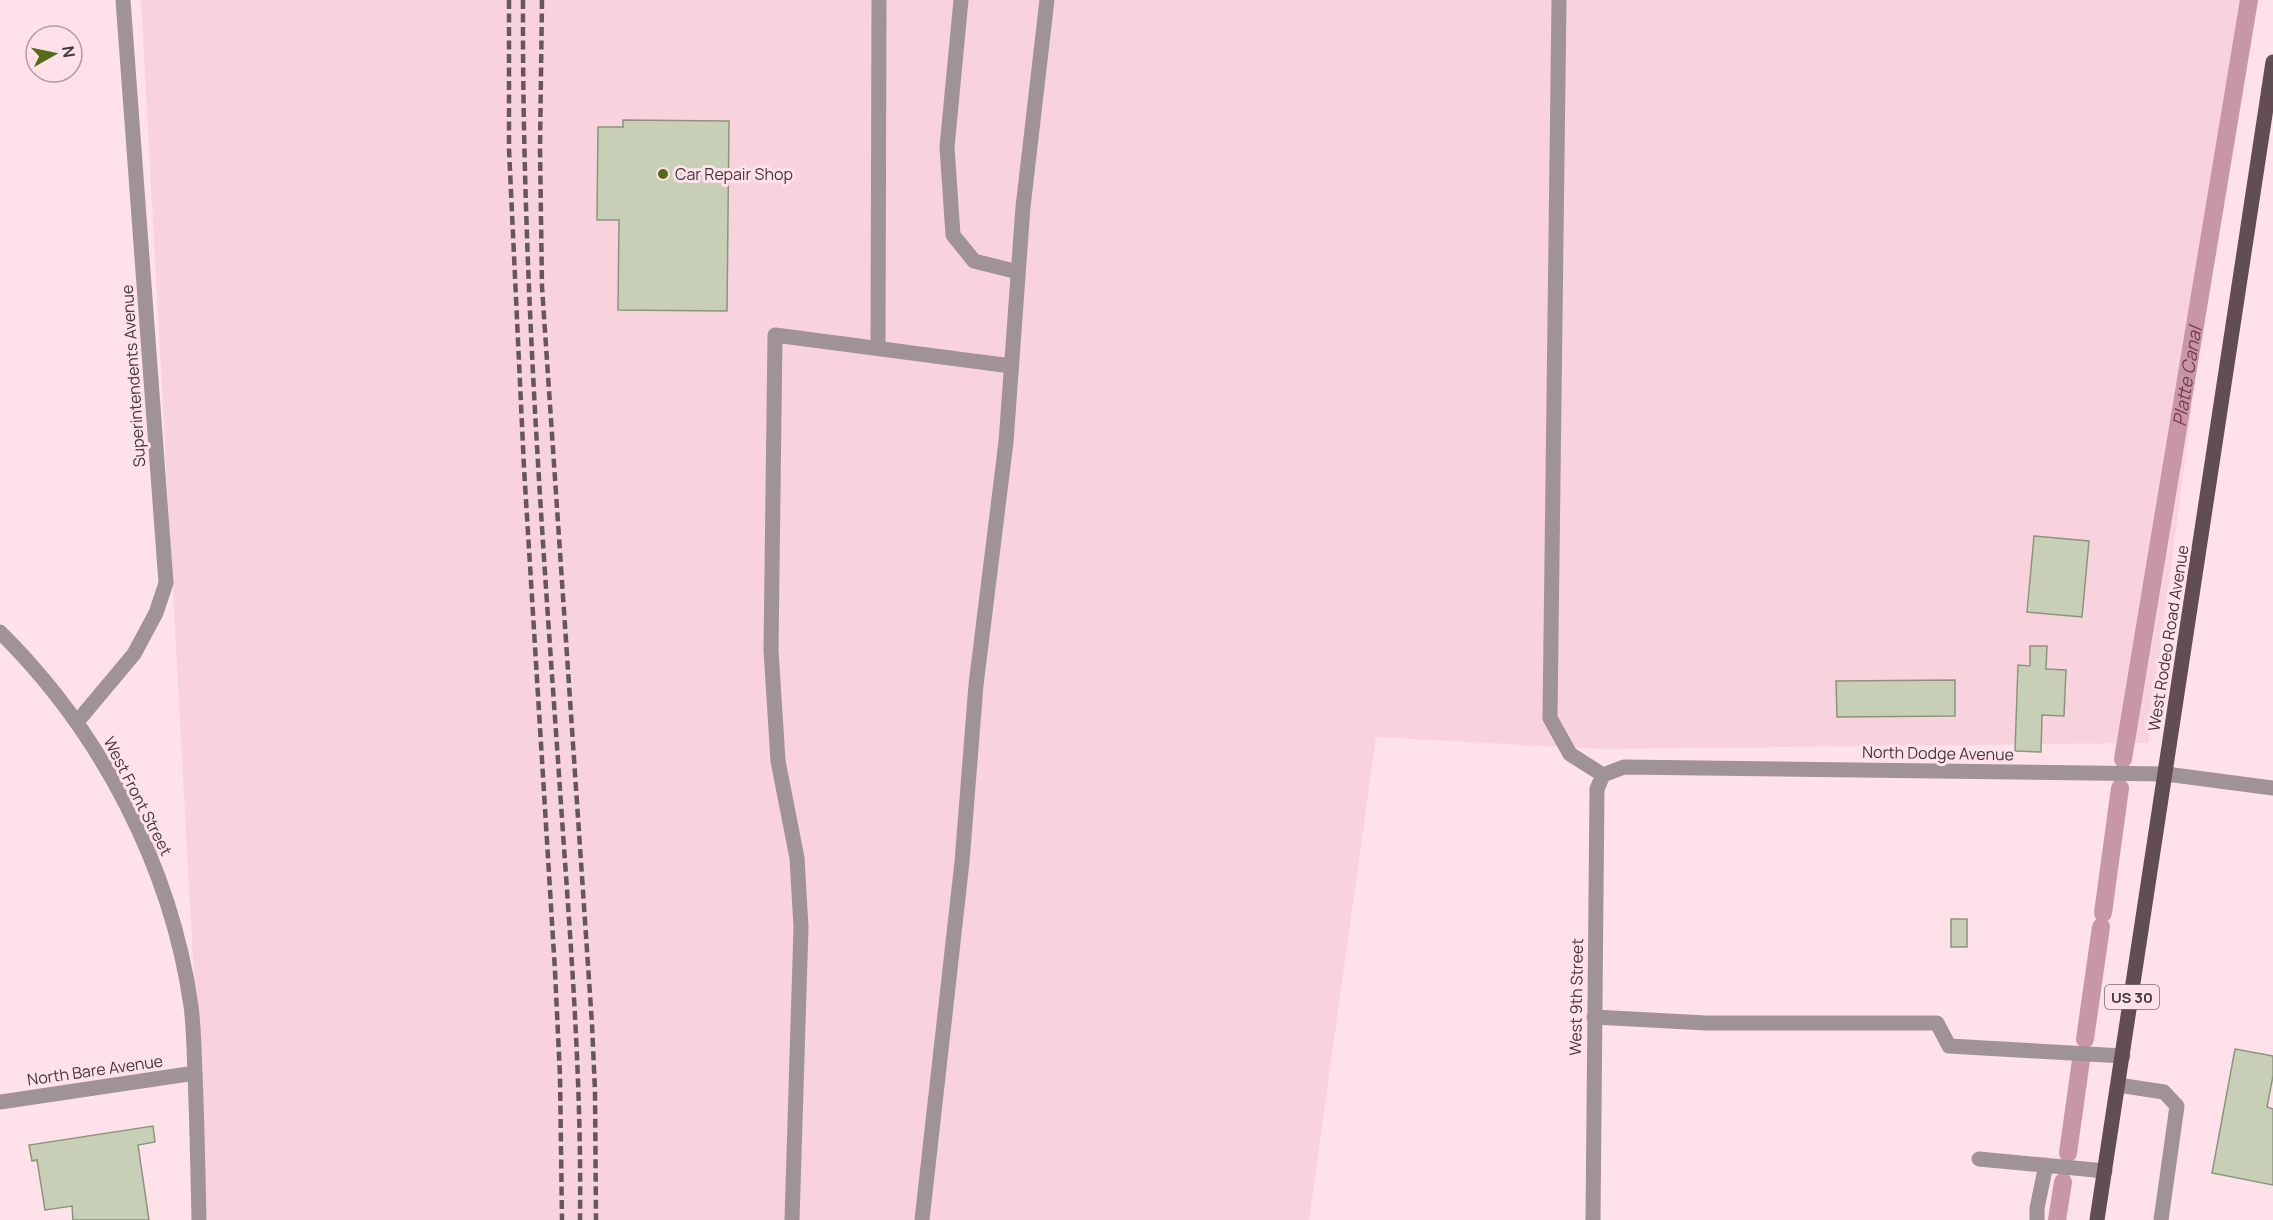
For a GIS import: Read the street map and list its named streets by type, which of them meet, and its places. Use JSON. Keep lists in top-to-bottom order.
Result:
{
  "streets": {
    "main road": ["West Rodeo Road Avenue", "US 30"],
    "street": [
      "Superintendents Avenue",
      "North Dodge Avenue",
      "West Front Street",
      "West 9th Street",
      "North Bare Avenue"
    ]
  },
  "crossings": [
    ["Superintendents Avenue", "West Front Street"],
    ["West Rodeo Road Avenue", "North Dodge Avenue"],
    ["North Dodge Avenue", "West 9th Street"],
    ["West Front Street", "North Bare Avenue"]
  ],
  "water": ["Platte Canal"],
  "places": ["Car Repair Shop"],
  "north": "right"
}
